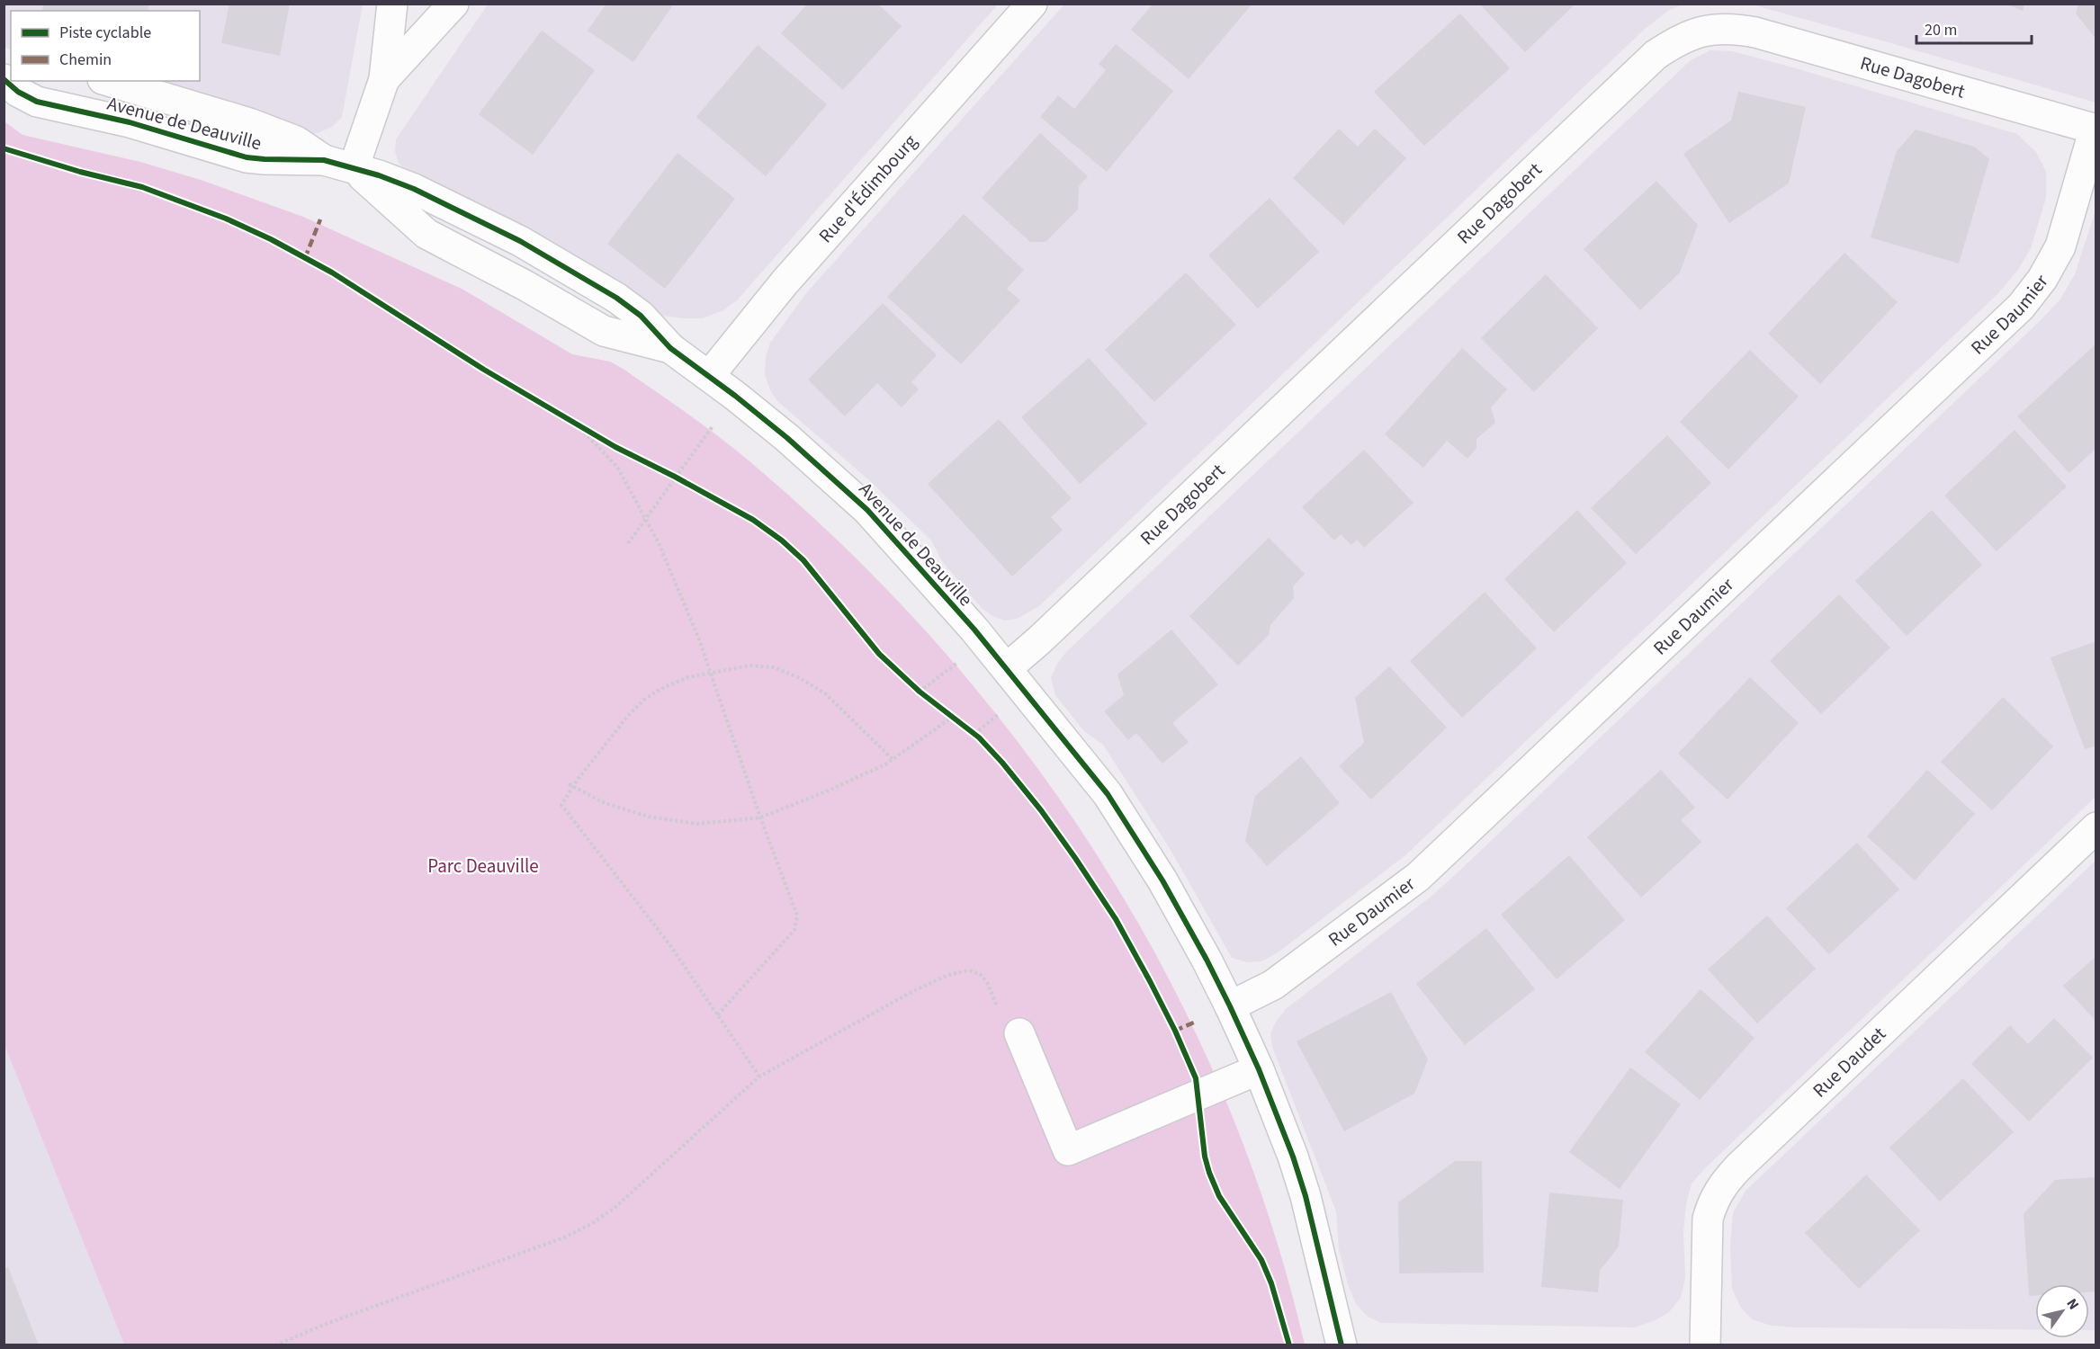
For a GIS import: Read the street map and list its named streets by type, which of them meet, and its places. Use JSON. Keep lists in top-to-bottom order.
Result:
{
  "streets": {
    "street": [
      "Rue Dagobert",
      "Avenue de Deauville",
      "Rue d'Édimbourg",
      "Rue Daumier",
      "Rue Daudet"
    ]
  },
  "crossings": [
    ["Rue Dagobert", "Avenue de Deauville"],
    ["Rue Dagobert", "Rue Daumier"],
    ["Avenue de Deauville", "Rue d'Édimbourg"],
    ["Avenue de Deauville", "Rue Daumier"]
  ],
  "parks": ["Parc Deauville"],
  "legend": ["Piste cyclable", "Chemin"],
  "scale_bar": "20 m",
  "north": "top right"
}
